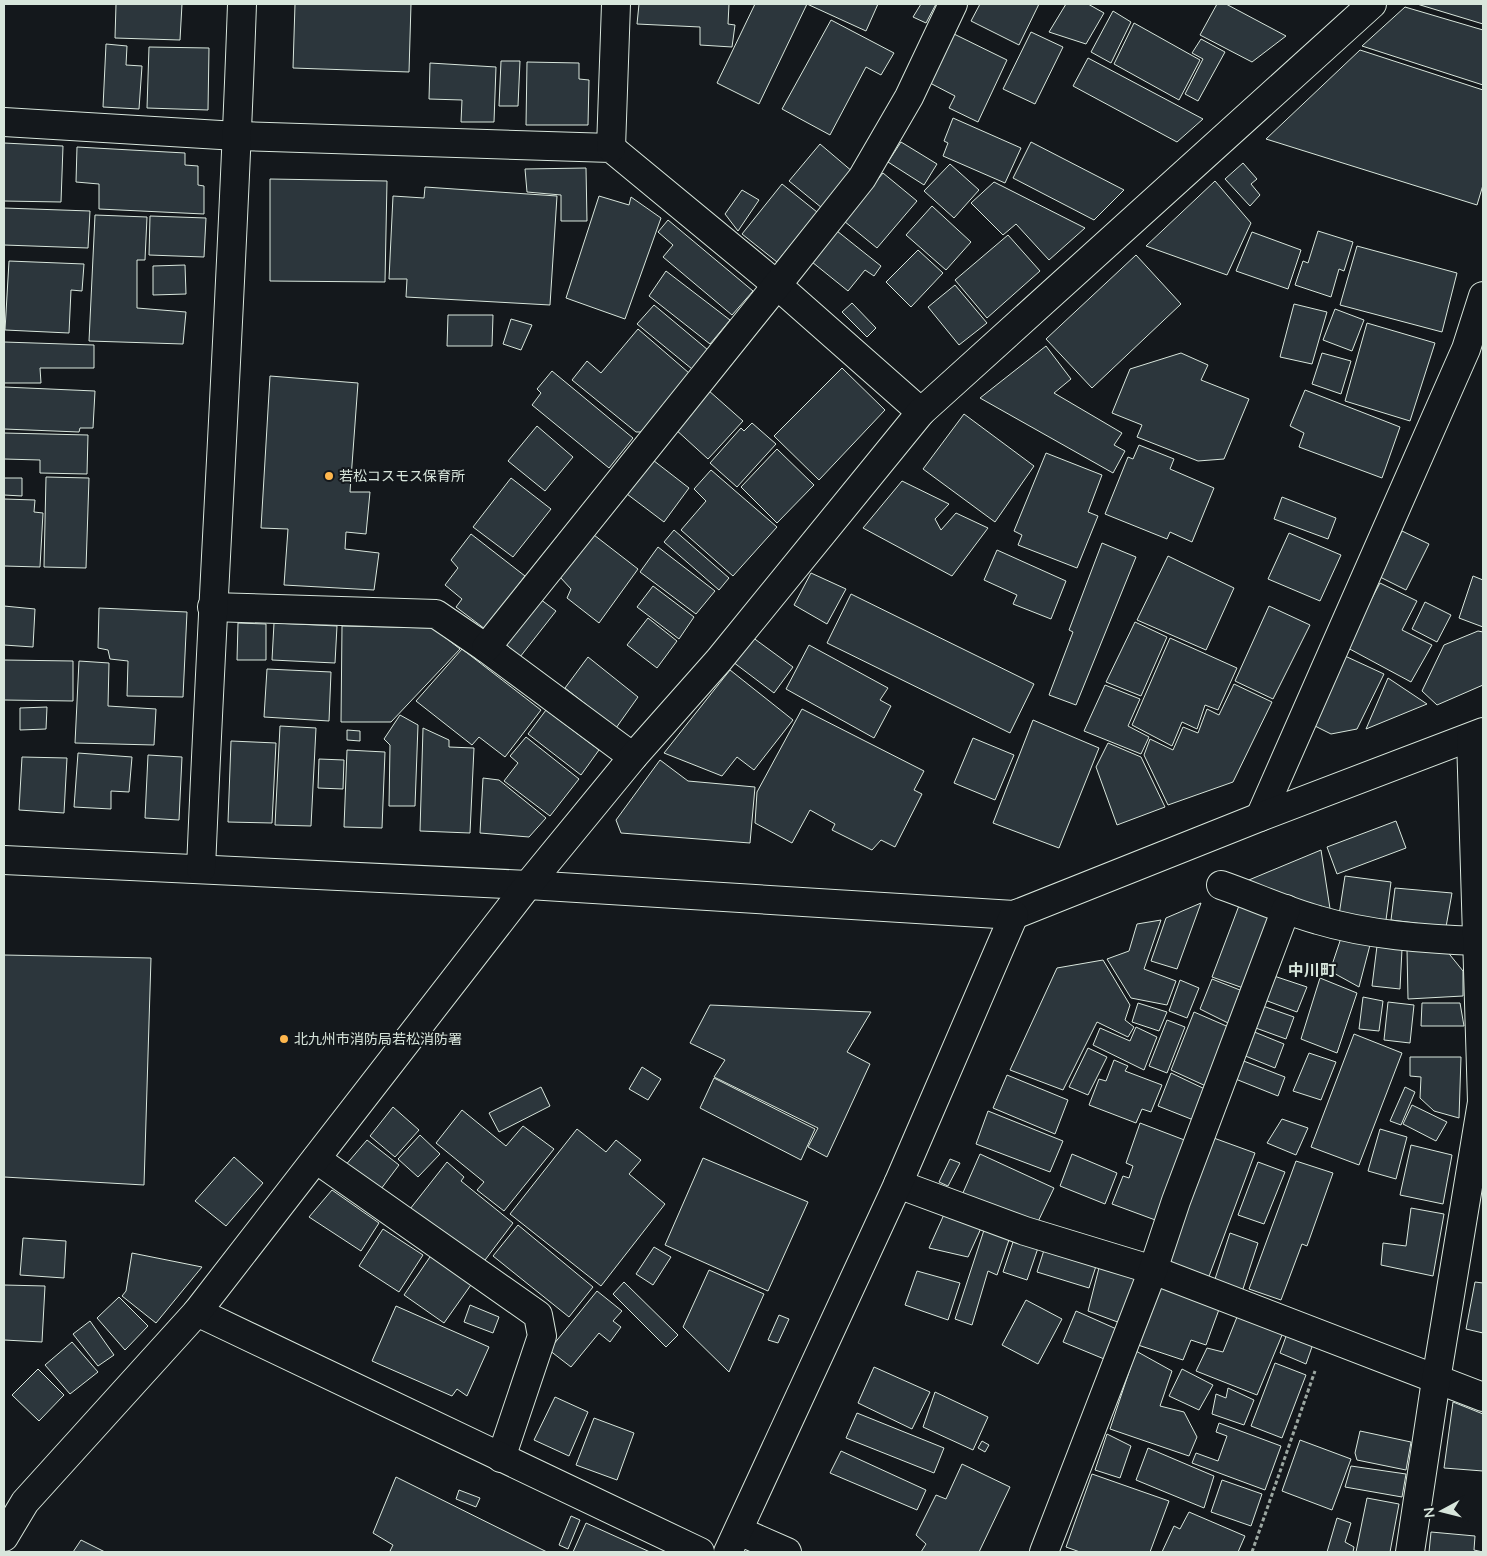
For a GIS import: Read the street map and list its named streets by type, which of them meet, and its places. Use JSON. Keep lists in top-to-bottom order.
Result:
{
  "districts": ["中川町"],
  "places": ["若松コスモス保育所", "北九州市消防局若松消防署"],
  "north": "left"
}
